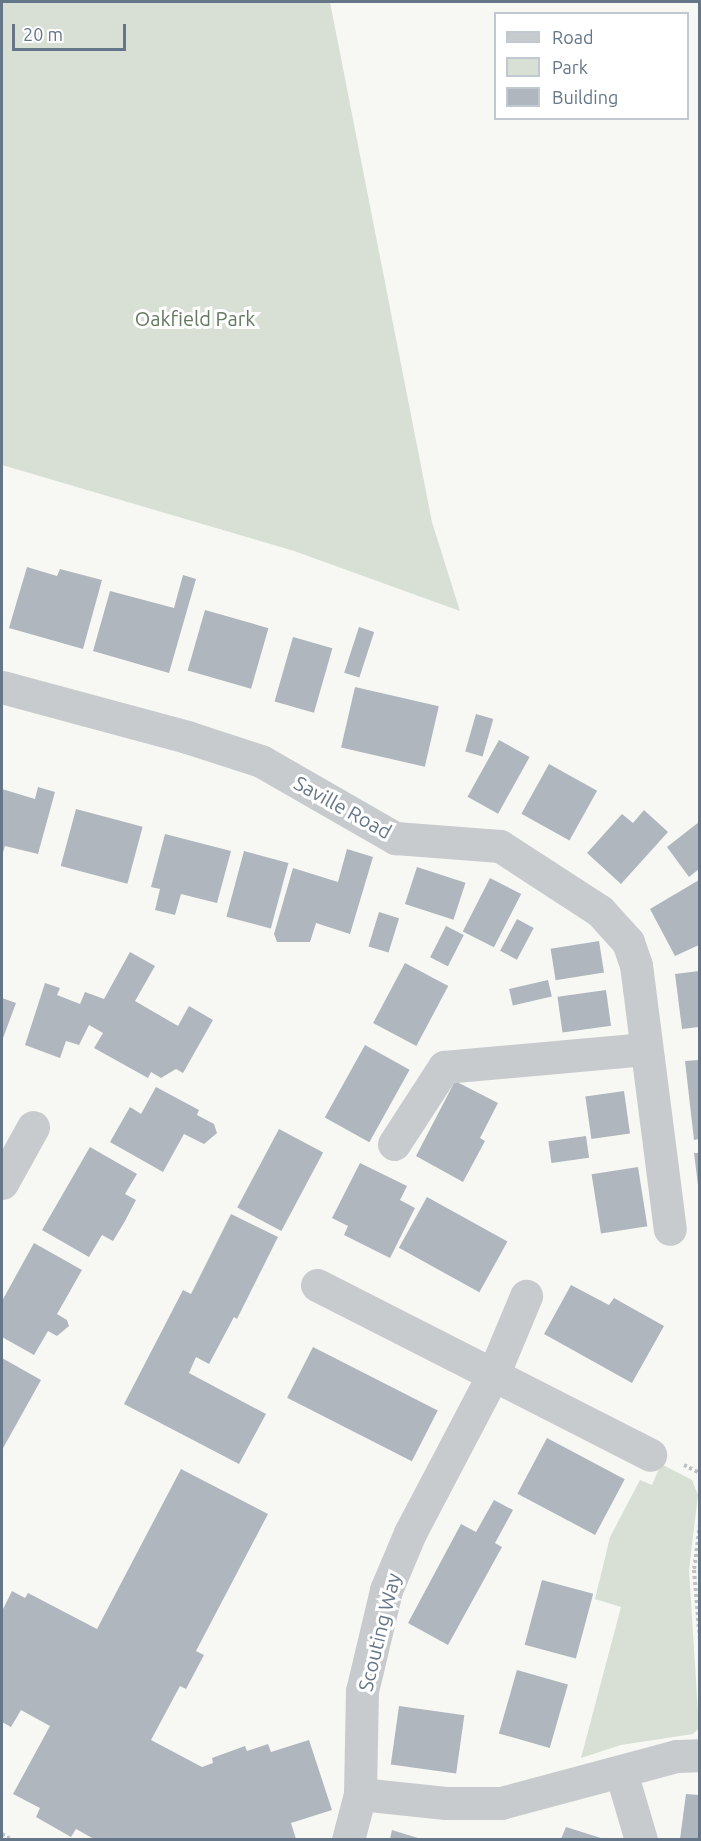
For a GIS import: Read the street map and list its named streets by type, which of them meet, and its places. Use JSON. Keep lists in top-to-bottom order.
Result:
{
  "streets": {
    "street": ["Saville Road", "Scouting Way"]
  },
  "parks": ["Oakfield Park"],
  "legend": ["Road", "Park", "Building"],
  "scale_bar": "20 m"
}
